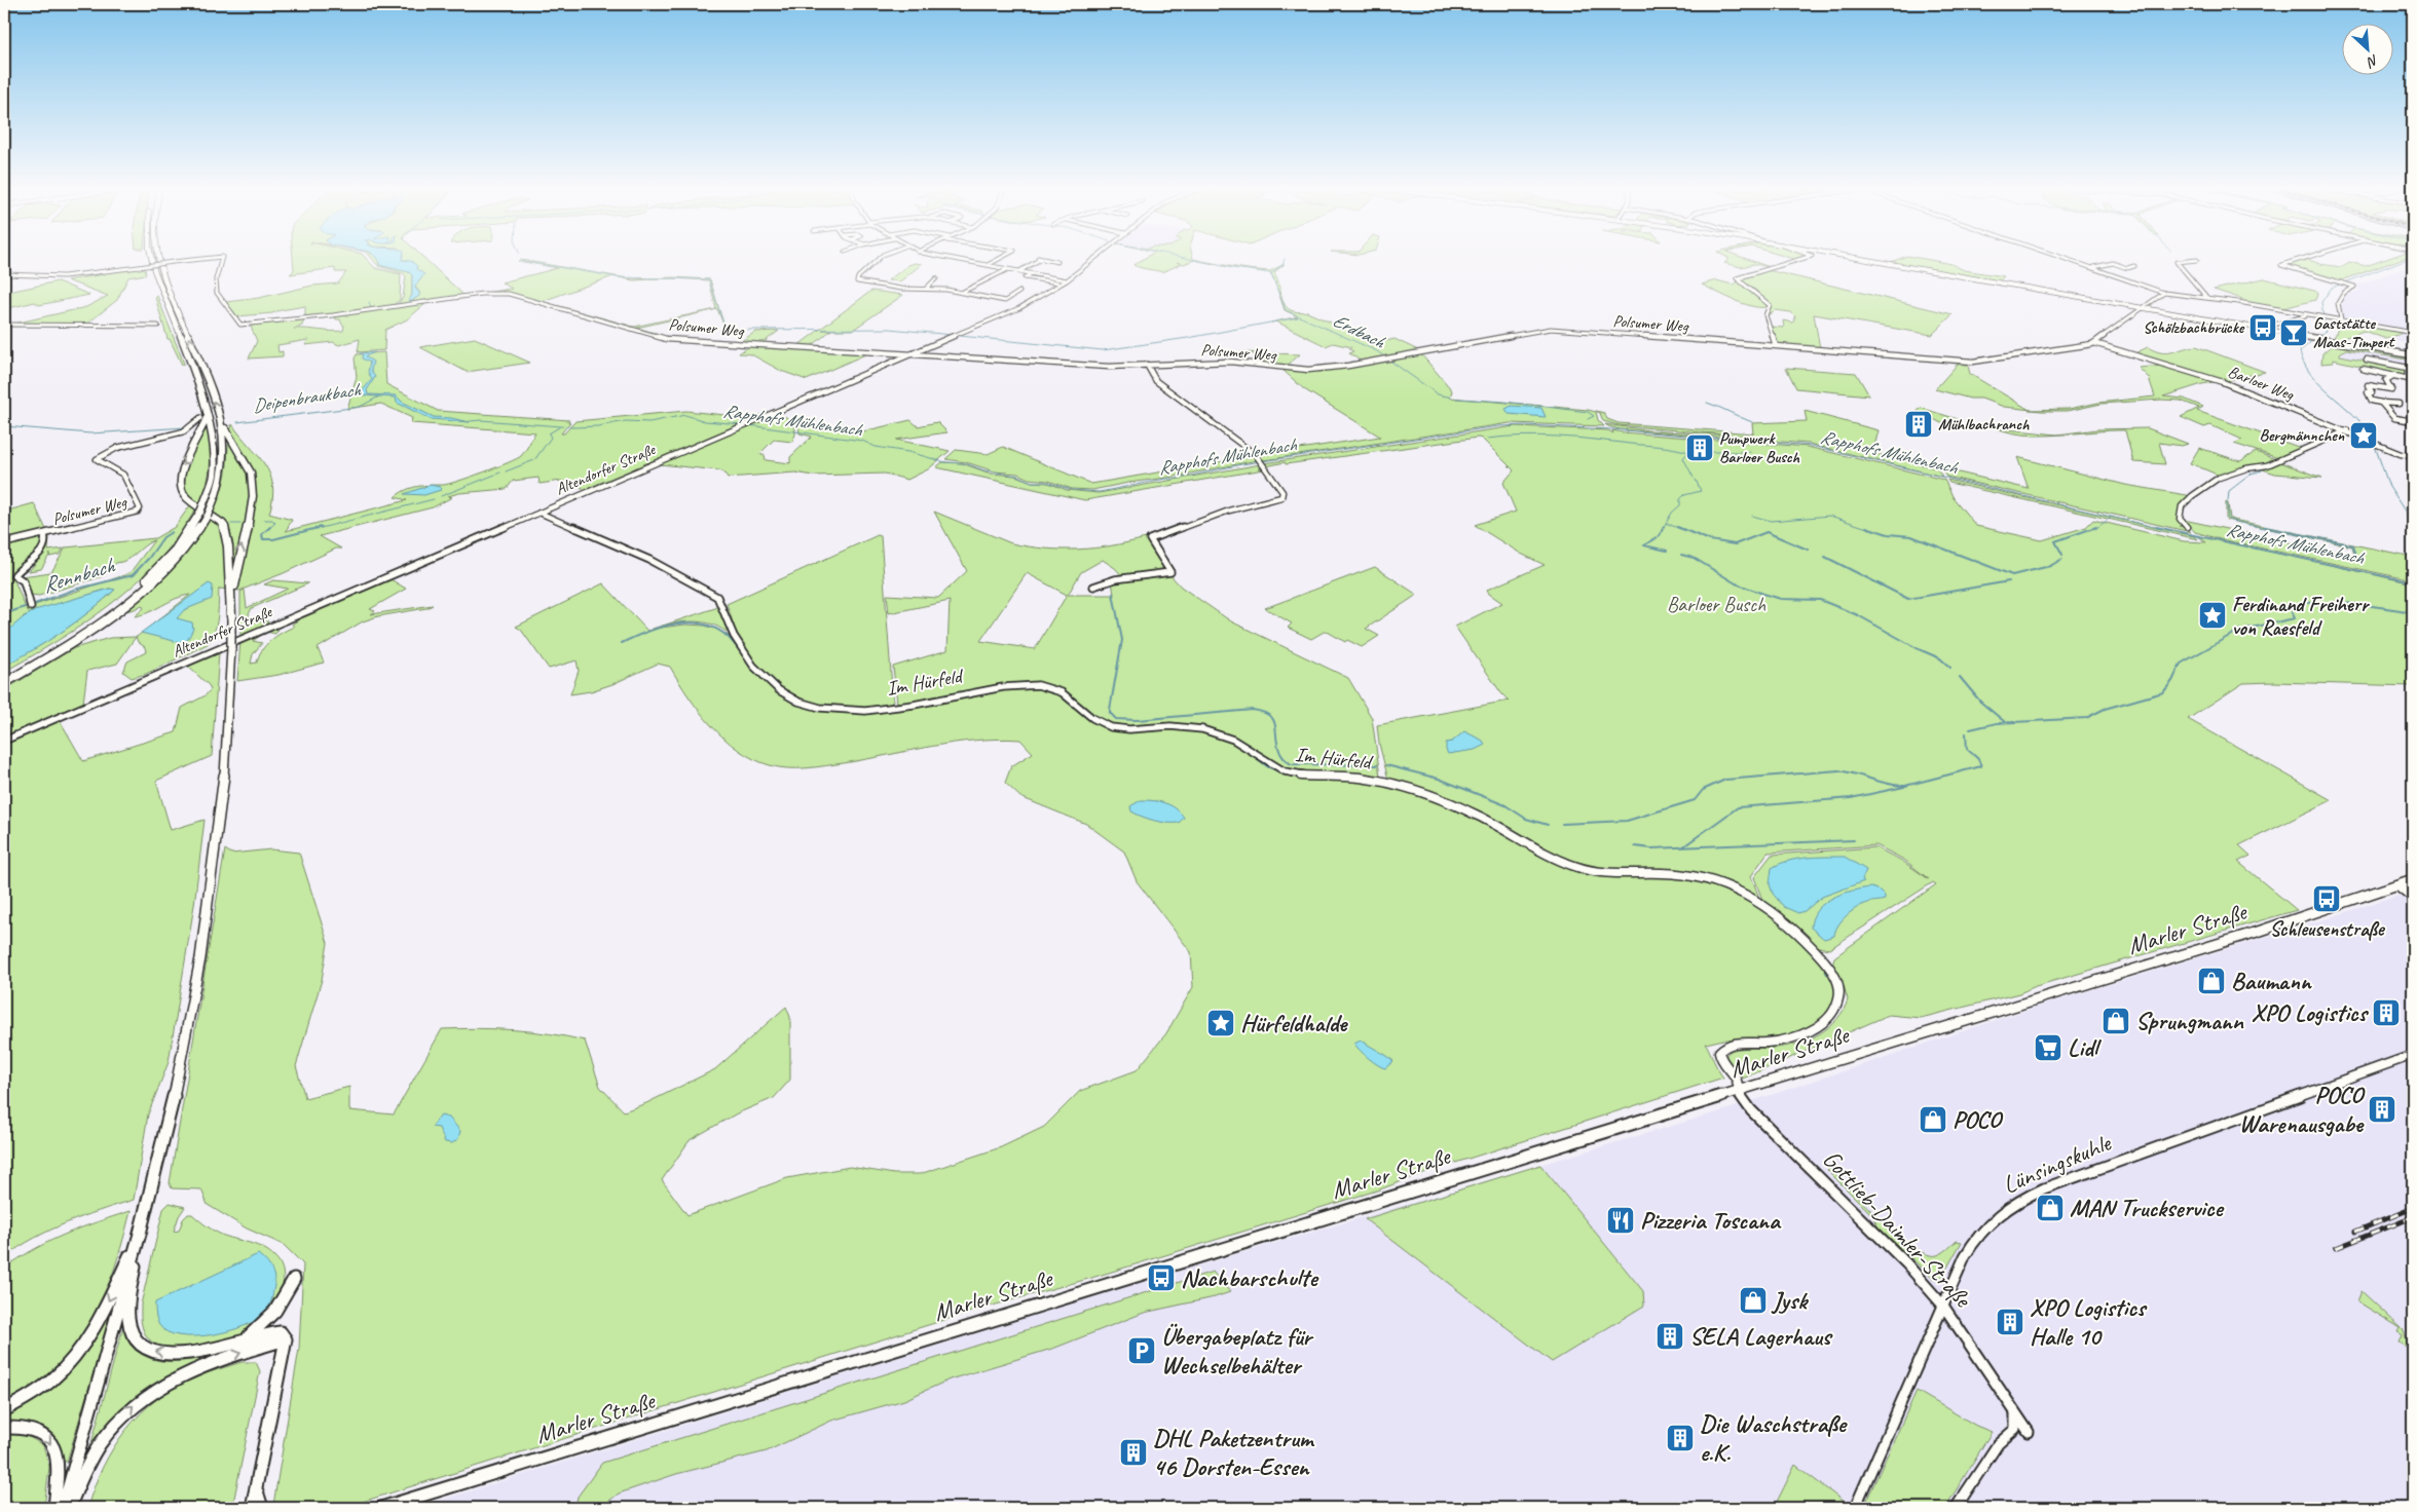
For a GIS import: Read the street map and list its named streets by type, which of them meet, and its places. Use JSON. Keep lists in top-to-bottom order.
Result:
{
  "streets": {
    "main road": ["Marler Straße"],
    "street": [
      "Polsumer Weg",
      "Barloer Weg",
      "Altendorfer Straße",
      "Im Hürfeld",
      "Lünsingskuhle",
      "Gottlieb-Daimler-Straße"
    ]
  },
  "crossings": [
    ["Polsumer Weg", "Barloer Weg"],
    ["Polsumer Weg", "Altendorfer Straße"],
    ["Altendorfer Straße", "Im Hürfeld"],
    ["Im Hürfeld", "Marler Straße"],
    ["Im Hürfeld", "Gottlieb-Daimler-Straße"],
    ["Marler Straße", "Gottlieb-Daimler-Straße"],
    ["Lünsingskuhle", "Gottlieb-Daimler-Straße"]
  ],
  "water": [
    "Erdbach",
    "Deipenbraukbach",
    "Rapphofs Mühlenbach",
    "Rennbach"
  ],
  "parks": ["Barloer Busch"],
  "places": {
    "bus stop": ["Schölzbachbrücke", "Schleusenstraße", "Nachbarschulte"],
    "bar": ["Gaststätte Maas-Timpert"],
    "building": [
      "Mühlbachranch",
      "Pumpwerk Barloer Busch",
      "XPO Logistics",
      "POCO Warenausgabe",
      "XPO Logistics Halle 10",
      "SELA Lagerhaus",
      "Die Waschstraße e.K.",
      "DHL Paketzentrum 46 Dorsten-Essen"
    ],
    "place": ["Bergmännchen", "Ferdinand Freiherr von Raesfeld", "Hürfeldhalde"],
    "shop": [
      "Baumann",
      "Sprungmann",
      "POCO",
      "MAN Truckservice",
      "Jysk"
    ],
    "supermarket": ["Lidl"],
    "restaurant": ["Pizzeria Toscana"],
    "parking": ["Übergabeplatz für Wechselbehälter"]
  },
  "north": "bottom right"
}
